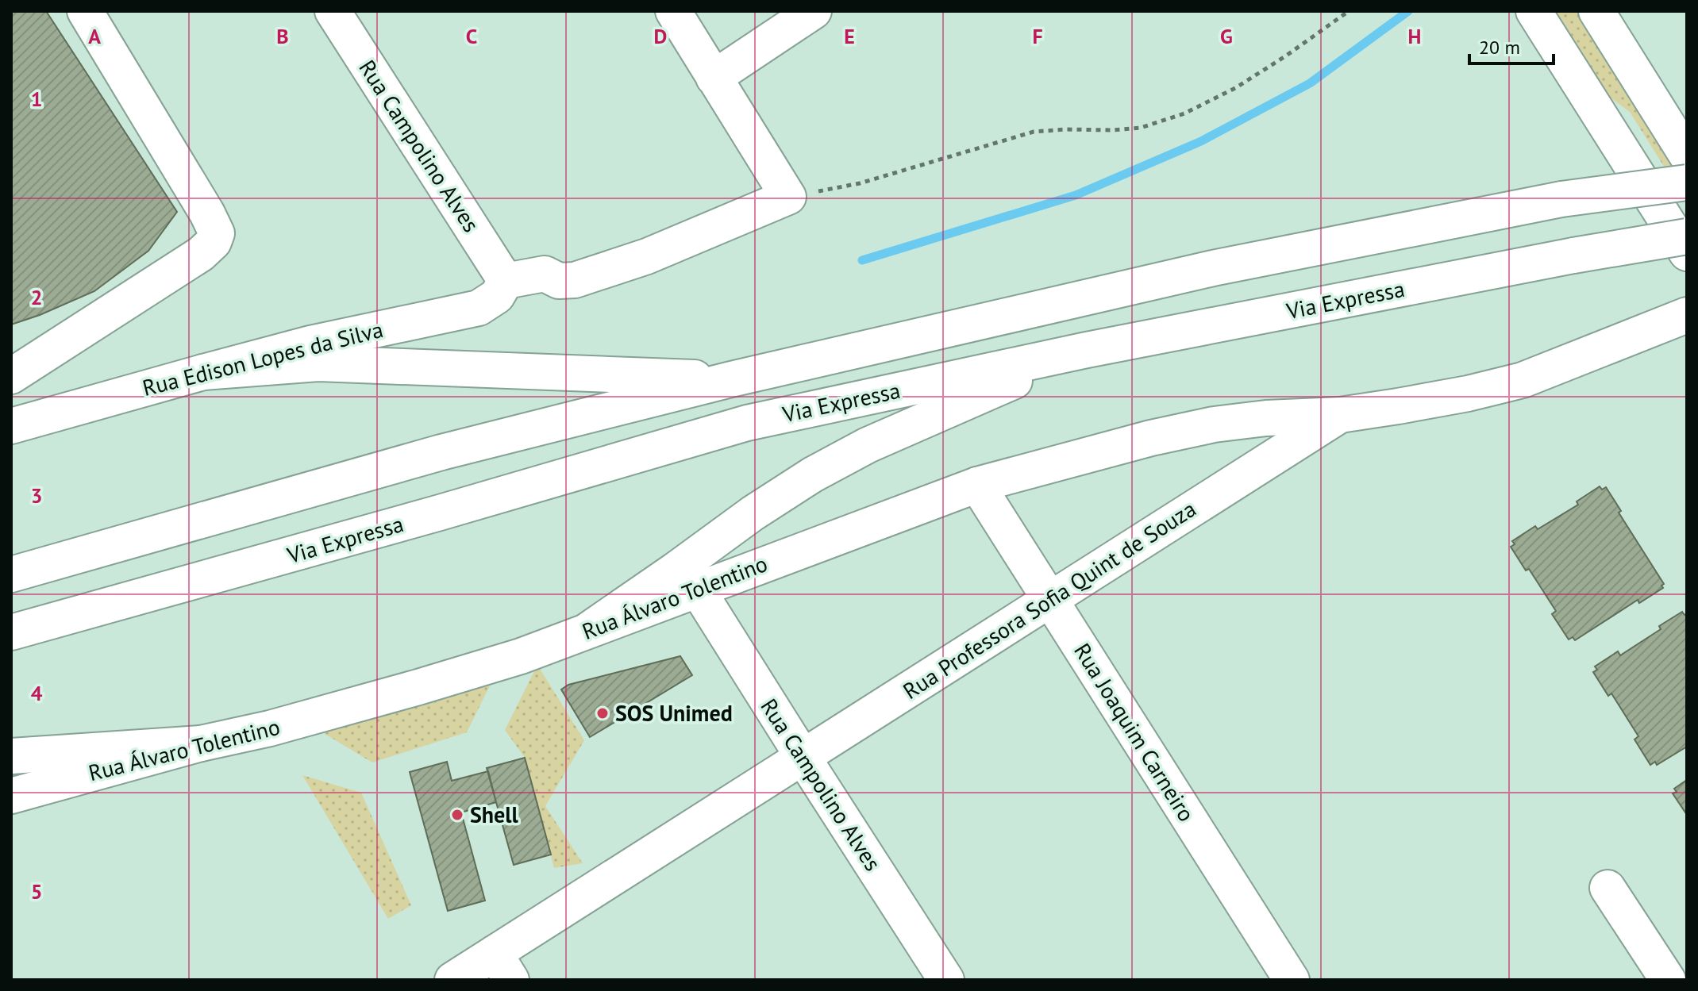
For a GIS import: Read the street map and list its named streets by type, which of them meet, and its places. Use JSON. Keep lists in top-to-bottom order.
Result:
{
  "streets": {
    "main road": [
      "Rua Campolino Alves",
      "Via Expressa",
      "Rua Edison Lopes da Silva",
      "Rua Álvaro Tolentino",
      "Rua Professora Sofia Quint de Souza",
      "Rua Joaquim Carneiro"
    ]
  },
  "crossings": [
    ["Rua Campolino Alves", "Rua Edison Lopes da Silva"],
    ["Rua Campolino Alves", "Rua Álvaro Tolentino"],
    ["Rua Campolino Alves", "Rua Professora Sofia Quint de Souza"],
    ["Rua Álvaro Tolentino", "Rua Professora Sofia Quint de Souza"],
    ["Rua Álvaro Tolentino", "Rua Joaquim Carneiro"],
    ["Rua Professora Sofia Quint de Souza", "Rua Joaquim Carneiro"]
  ],
  "places": ["SOS Unimed", "Shell"],
  "scale_bar": "20 m",
  "grid": {
    "columns": [
      "A",
      "B",
      "C",
      "D",
      "E",
      "F",
      "G",
      "H"
    ],
    "rows": [
      "1",
      "2",
      "3",
      "4",
      "5"
    ]
  }
}
